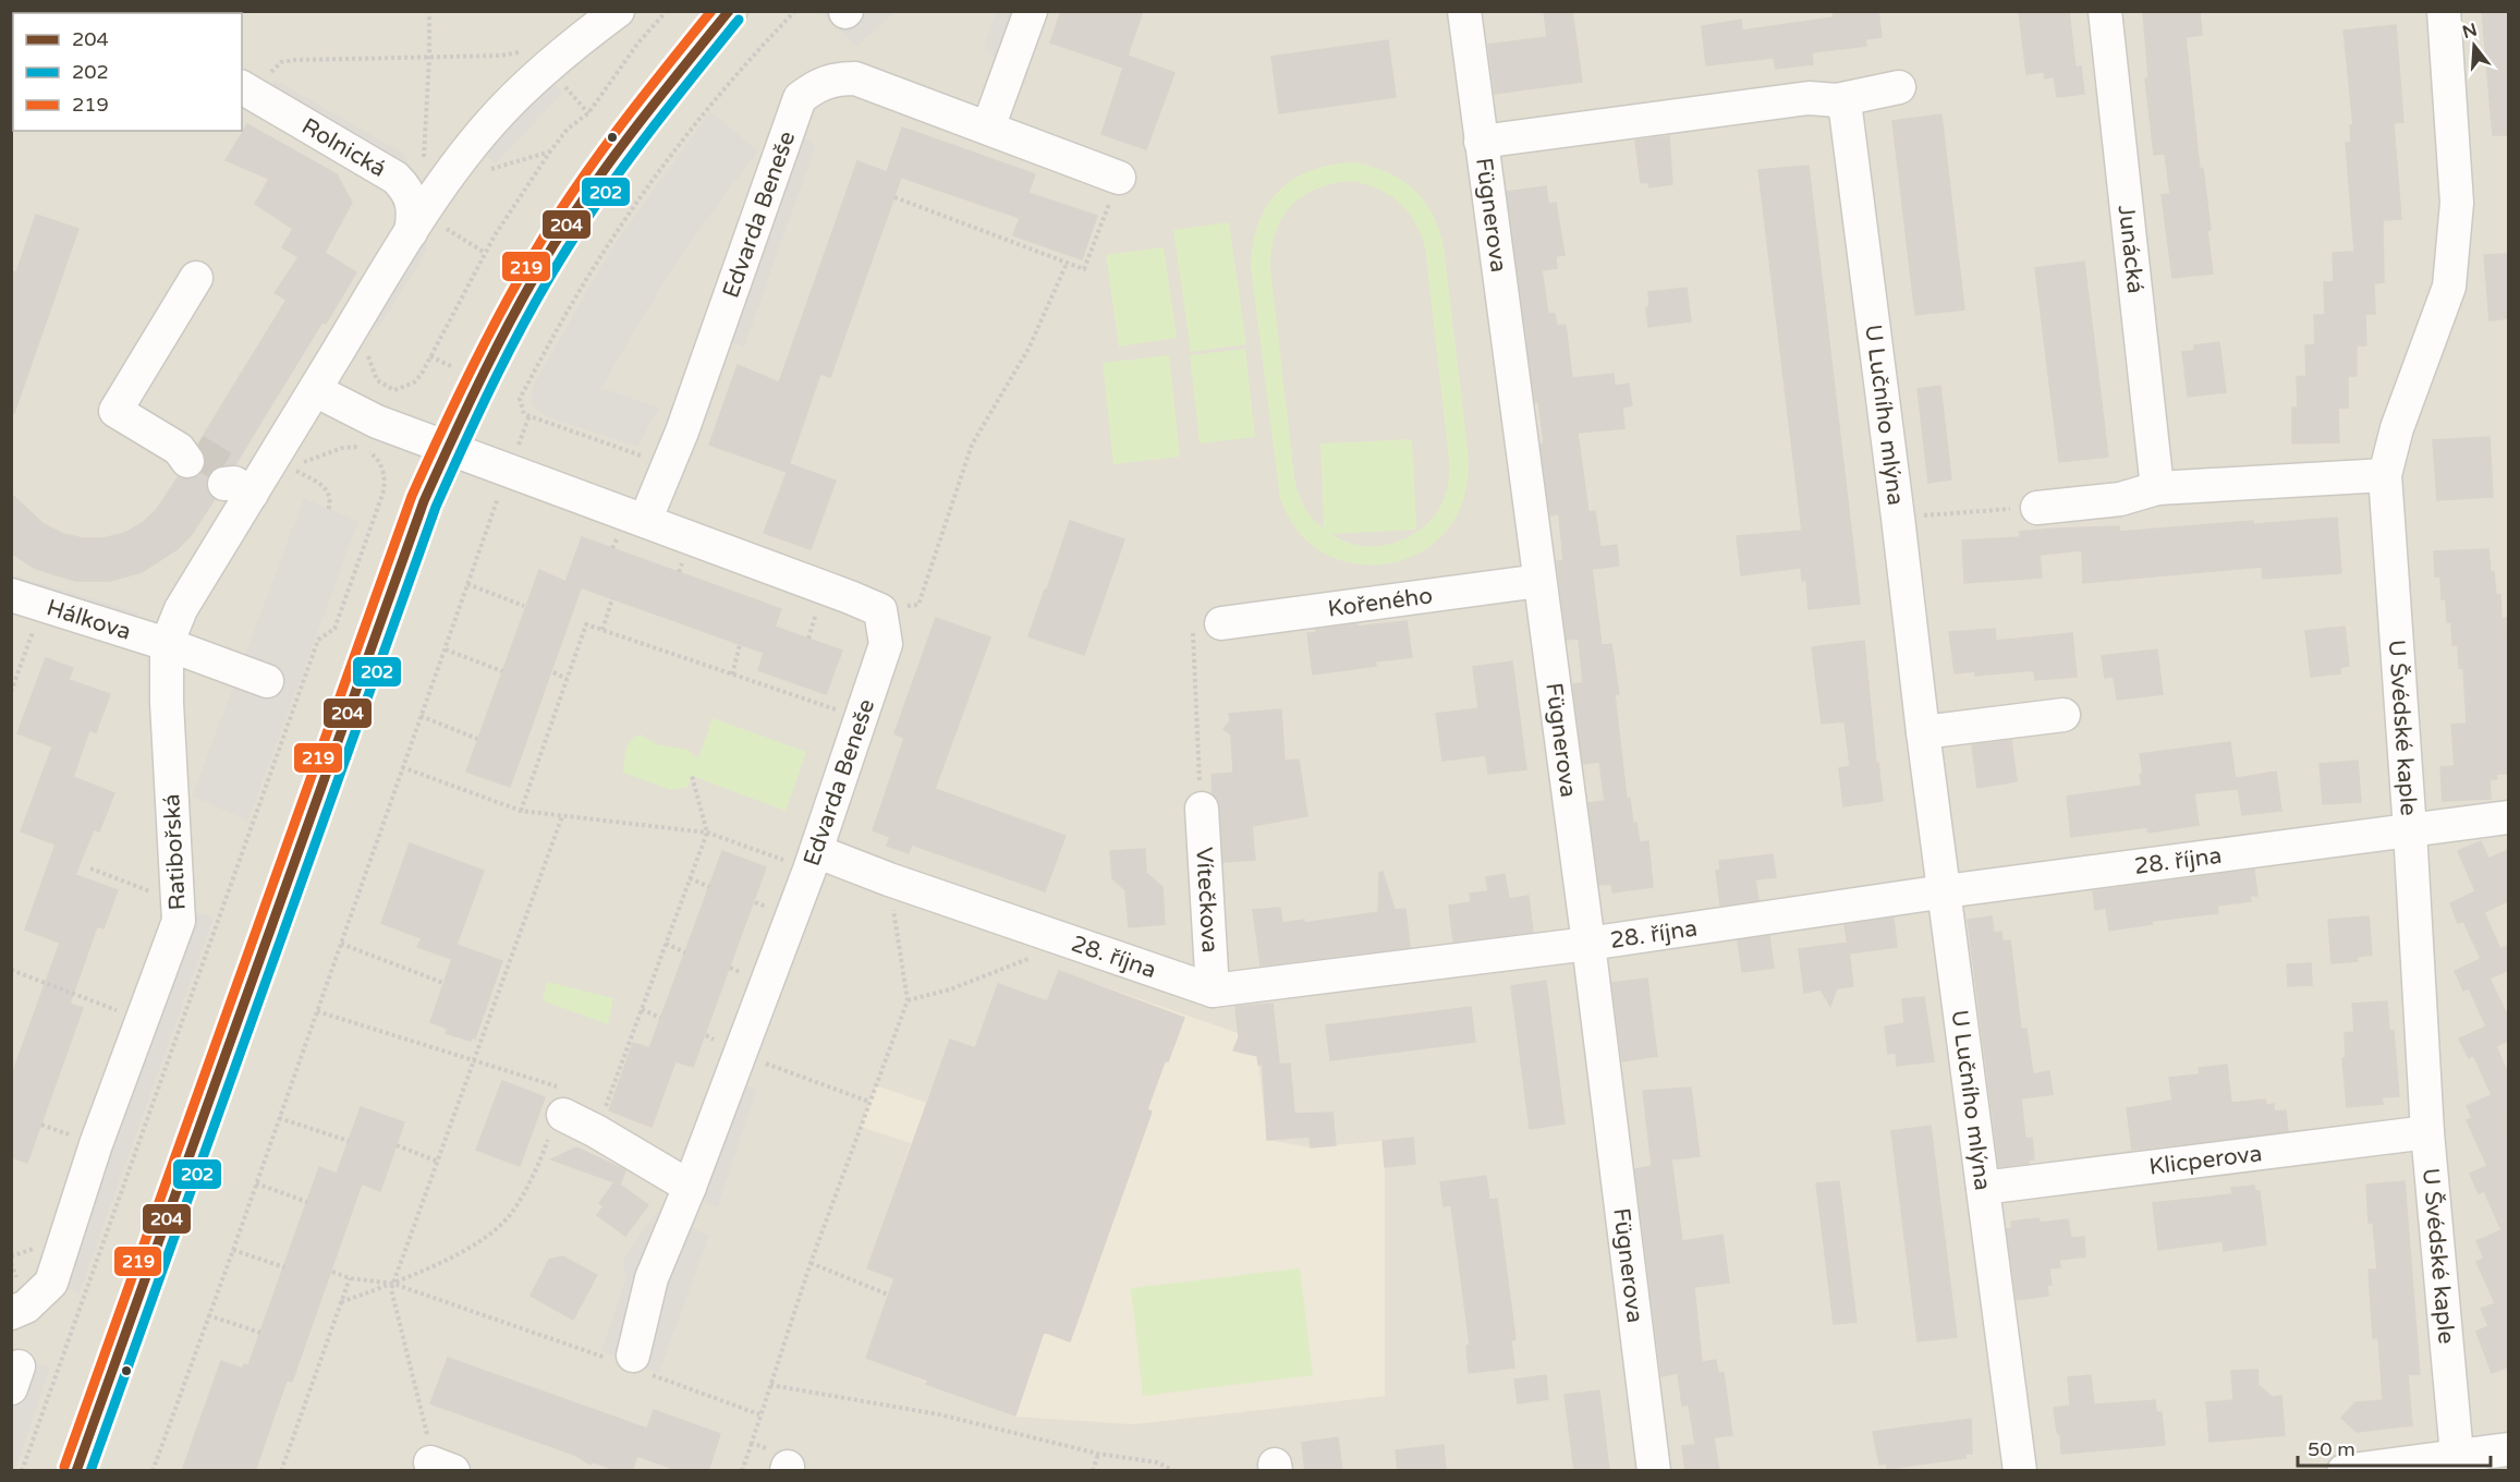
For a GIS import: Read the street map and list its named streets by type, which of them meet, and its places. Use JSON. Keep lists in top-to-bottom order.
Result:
{
  "streets": {
    "street": [
      "Rolnická",
      "Edvarda Beneše",
      "Fügnerova",
      "Junácká",
      "U Lučního mlýna",
      "Kořeného",
      "Hálkova",
      "U Švédské kaple",
      "Ratibořská",
      "28. října",
      "Vítečkova",
      "Klicperova"
    ]
  },
  "crossings": [
    ["Rolnická", "Ratibořská"],
    ["Edvarda Beneše", "28. října"],
    ["Fügnerova", "Kořeného"],
    ["Fügnerova", "28. října"],
    ["U Lučního mlýna", "28. října"],
    ["U Lučního mlýna", "Klicperova"],
    ["Hálkova", "Ratibořská"],
    ["U Švédské kaple", "28. října"],
    ["U Švédské kaple", "Klicperova"],
    ["28. října", "Vítečkova"]
  ],
  "lines": ["transit line 204", "transit line 219", "transit line 202"],
  "legend": ["204", "202", "219"],
  "scale_bar": "50 m",
  "north": "top"
}
